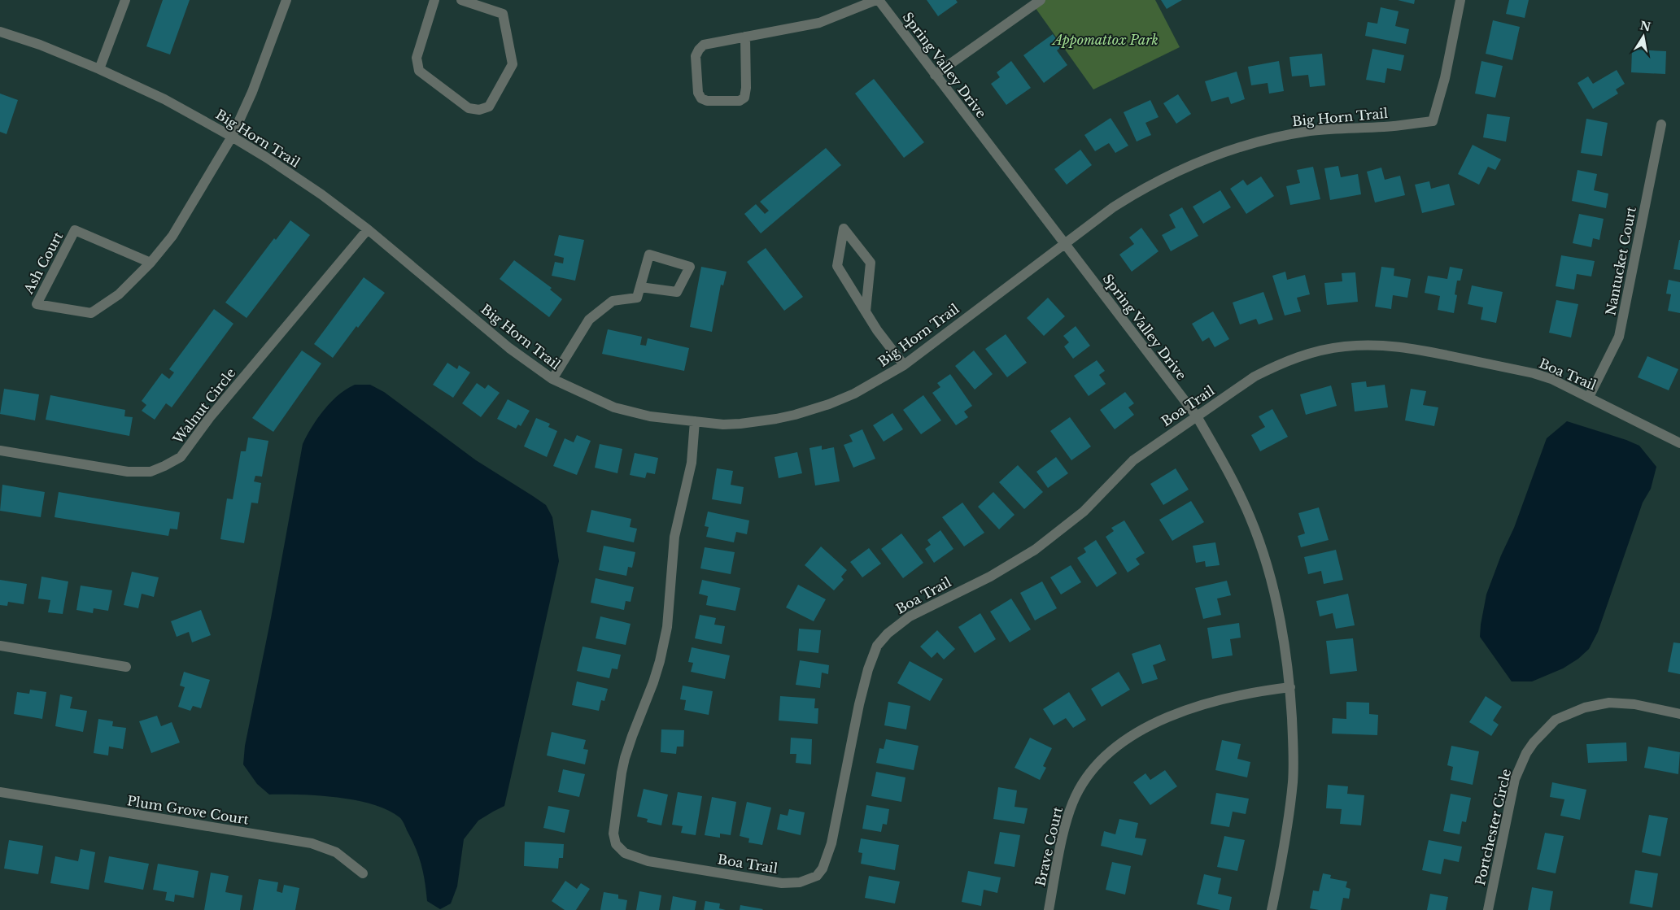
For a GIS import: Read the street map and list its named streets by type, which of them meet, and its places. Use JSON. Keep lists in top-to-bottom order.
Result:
{
  "streets": {
    "street": [
      "Spring Valley Drive",
      "Big Horn Trail",
      "Nantucket Court",
      "Ash Court",
      "Boa Trail",
      "Walnut Circle",
      "Plum Grove Court",
      "Portchester Circle",
      "Brave Court"
    ]
  },
  "crossings": [
    ["Spring Valley Drive", "Big Horn Trail"],
    ["Spring Valley Drive", "Boa Trail"],
    ["Spring Valley Drive", "Brave Court"],
    ["Big Horn Trail", "Ash Court"],
    ["Big Horn Trail", "Boa Trail"],
    ["Big Horn Trail", "Walnut Circle"],
    ["Nantucket Court", "Boa Trail"]
  ],
  "parks": ["Appomattox Park"],
  "north": "top"
}
